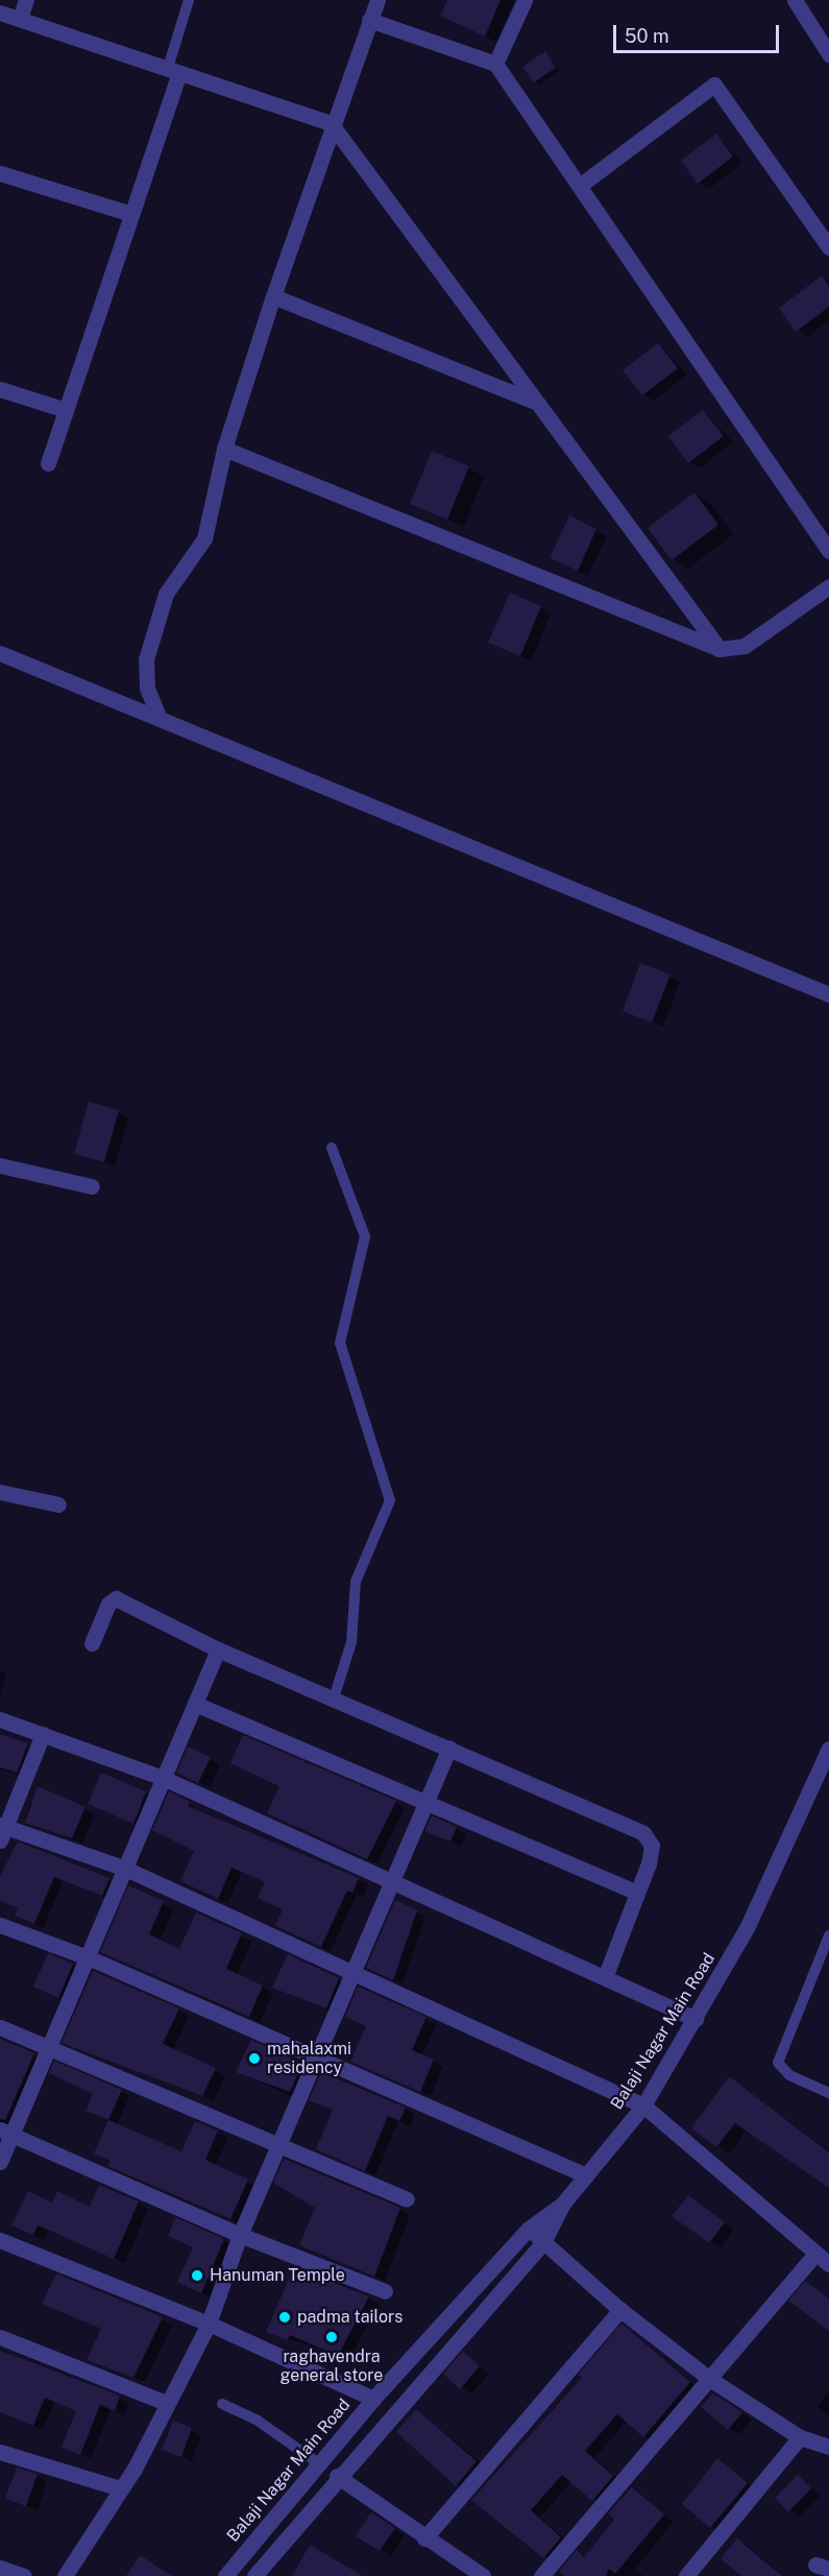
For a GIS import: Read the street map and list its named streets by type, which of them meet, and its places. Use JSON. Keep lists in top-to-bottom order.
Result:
{
  "streets": {
    "street": ["Balaji Nagar Main Road"]
  },
  "places": [
    "mahalaxmi residency",
    "Hanuman Temple",
    "padma tailors",
    "raghavendra general store"
  ],
  "scale_bar": "50 m"
}
